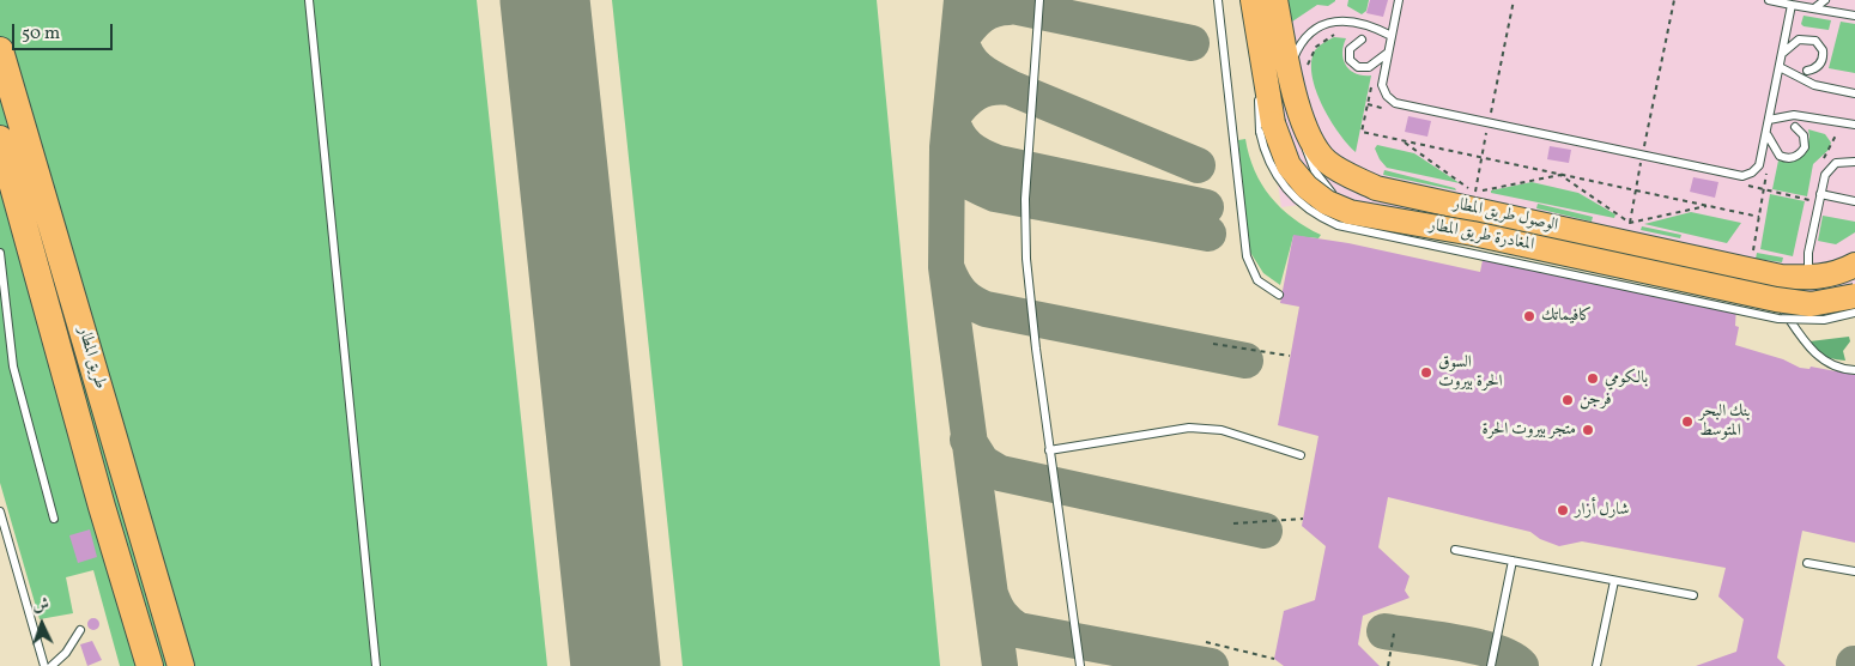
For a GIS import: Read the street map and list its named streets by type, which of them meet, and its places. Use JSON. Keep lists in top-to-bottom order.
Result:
{
  "streets": {
    "highway": ["طريق المطار"],
    "main road": ["الوصول طريق المطار", "المغادرة طريق المطار"]
  },
  "places": [
    "كافيماتك",
    "السوق الحرة بيروت",
    "بالكومي",
    "فرجن",
    "بنك البحر المتوسط",
    "متجر بيروت الحرة",
    "شارل أزار"
  ],
  "scale_bar": "50 m",
  "north": "top"
}
